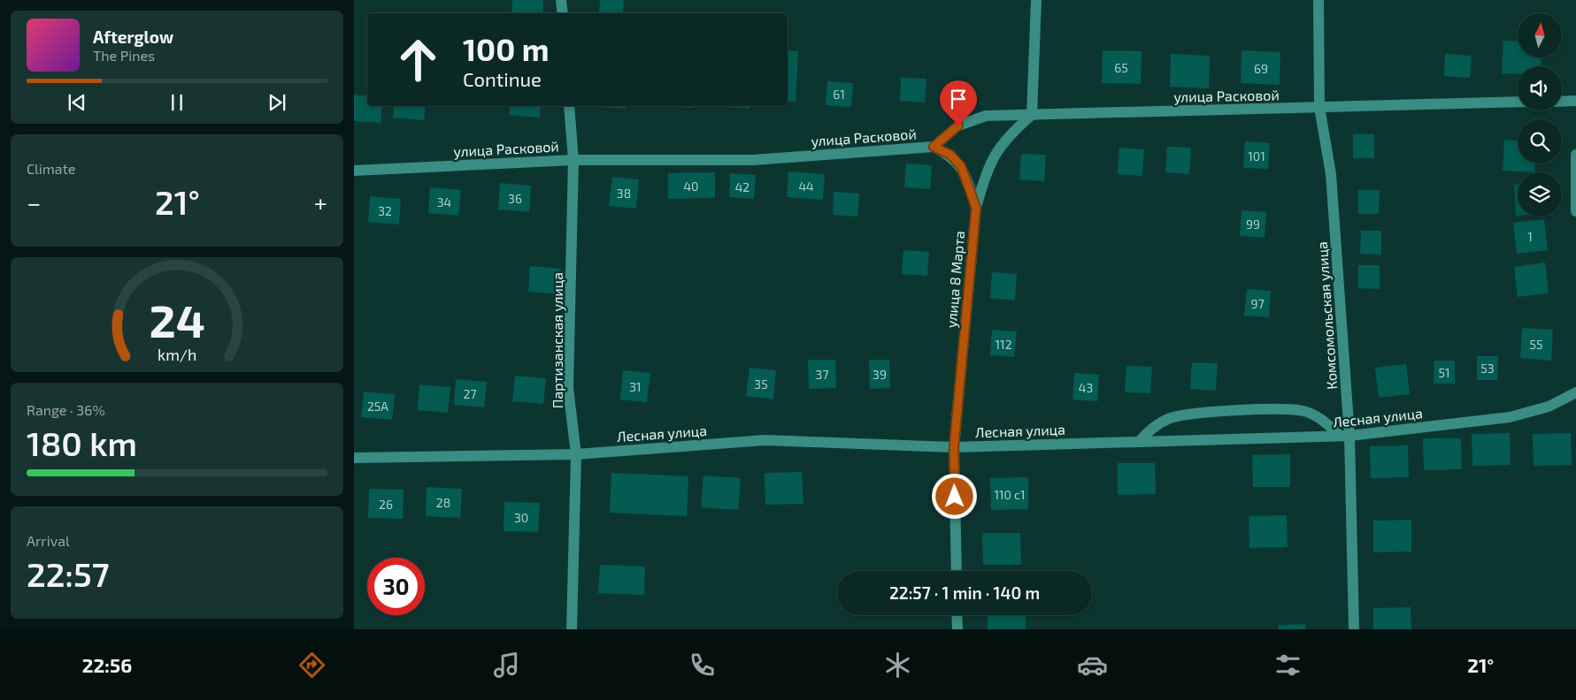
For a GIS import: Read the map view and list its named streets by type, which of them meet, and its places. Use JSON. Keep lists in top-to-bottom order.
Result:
{
  "streets": {
    "street": [
      "улица Расковой",
      "улица 8 Марта",
      "Комсомольская улица",
      "Партизанская улица",
      "Лесная улица"
    ]
  },
  "crossings": [
    ["улица Расковой", "улица 8 Марта"],
    ["улица Расковой", "Комсомольская улица"],
    ["улица Расковой", "Партизанская улица"],
    ["улица 8 Марта", "Лесная улица"],
    ["Комсомольская улица", "Лесная улица"],
    ["Партизанская улица", "Лесная улица"]
  ],
  "house_numbers": [
    "65",
    "69",
    "61",
    "101",
    "40",
    "44",
    "42",
    "38",
    "36",
    "34",
    "32",
    "99",
    "1",
    "97",
    "112",
    "55",
    "53",
    "51",
    "37",
    "39",
    "35",
    "31",
    "43",
    "27",
    "25А",
    "110 с1",
    "28",
    "26",
    "30"
  ],
  "north": "top",
  "page": {
    "turn": ["100 m", "Continue"],
    "song": ["Afterglow", "The Pines"],
    "tile": [
      "Climate",
      ["Range · 36%", "180 km"],
      ["Arrival", "22:57"]
    ],
    "heat": ["−", "21°", "+"],
    "limit": "30",
    "trip": "22:57 · 1 min · 140 m",
    "tabs": ["22:56", "21°"],
    "gauge": ["24", "km/h"]
  }
}
